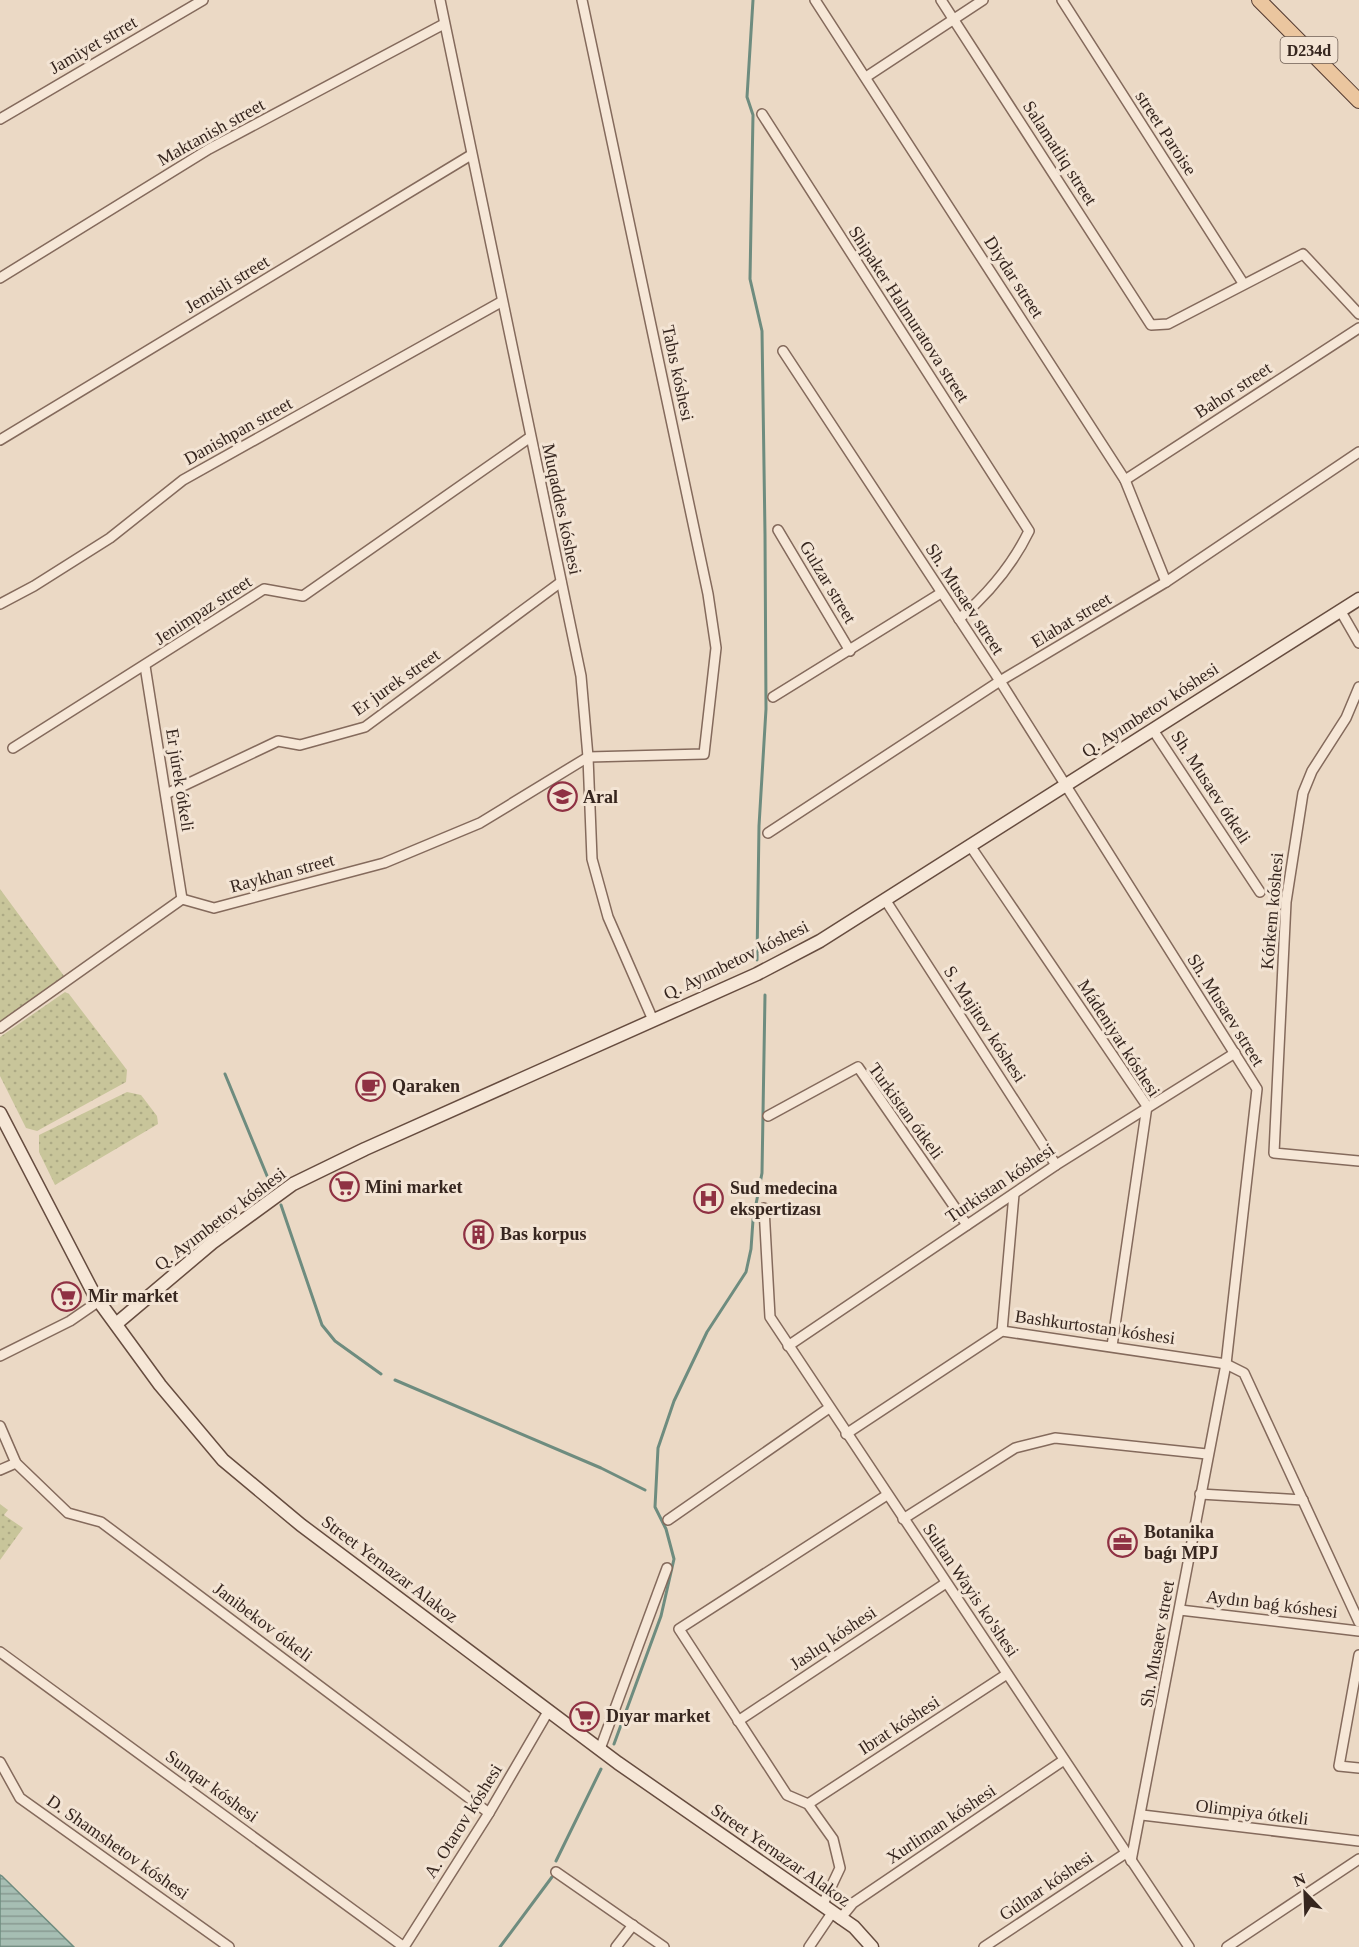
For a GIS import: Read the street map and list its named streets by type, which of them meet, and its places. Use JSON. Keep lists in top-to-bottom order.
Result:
{
  "streets": {
    "main road": ["D234d"],
    "street": [
      "Jamiyet strret",
      "Maktanish street",
      "street Paroise",
      "Salamatliq street",
      "Diydar street",
      "Jemisli street",
      "Shipaker Halmuratova street",
      "Tabıs kóshesi",
      "Bahor street",
      "Danishpan street",
      "Muqaddes kóshesi",
      "Gulzar street",
      "Sh. Musaev street",
      "Jenimpaz street",
      "Elabat street",
      "Er jurek street",
      "Q. Ayımbetov kóshesi",
      "Er júrek ótkeli",
      "Sh. Musaev ótkeli",
      "Raykhan street",
      "Kórkem kóshesi",
      "S. Majitov kóshesi",
      "Mádeniyat kóshesi",
      "Turkistan ótkeli",
      "Turkistan kóshesi",
      "Bashkurtostan kóshesi",
      "Street Yernazar Alakoz",
      "Sultan Wayis ko'shesi",
      "Aydın baǵ kóshesi",
      "Janibekov ótkeli",
      "Jaslıq kóshesi",
      "Ibrat kóshesi",
      "Sunqar kóshesi",
      "Olimpiya ótkeli",
      "A. Otarov kóshesi",
      "Xurliman kóshesi",
      "D. Shamshetov kóshesi",
      "Gúlnar kóshesi"
    ]
  },
  "crossings": [
    ["Maktanish street", "Muqaddes kóshesi"],
    ["street Paroise", "Salamatliq street"],
    ["Diydar street", "Bahor street"],
    ["Diydar street", "Elabat street"],
    ["Jemisli street", "Muqaddes kóshesi"],
    ["Shipaker Halmuratova street", "Sh. Musaev street"],
    ["Tabıs kóshesi", "Muqaddes kóshesi"],
    ["Tabıs kóshesi", "Raykhan street"],
    ["Danishpan street", "Muqaddes kóshesi"],
    ["Muqaddes kóshesi", "Jenimpaz street"],
    ["Muqaddes kóshesi", "Er jurek street"],
    ["Muqaddes kóshesi", "Q. Ayımbetov kóshesi"],
    ["Muqaddes kóshesi", "Raykhan street"],
    ["Sh. Musaev street", "Elabat street"],
    ["Sh. Musaev street", "Q. Ayımbetov kóshesi"],
    ["Sh. Musaev street", "Turkistan kóshesi"],
    ["Sh. Musaev street", "Bashkurtostan kóshesi"],
    ["Sh. Musaev street", "Sultan Wayis ko'shesi"],
    ["Sh. Musaev street", "Aydın baǵ kóshesi"],
    ["Sh. Musaev street", "Olimpiya ótkeli"],
    ["Sh. Musaev street", "Gúlnar kóshesi"],
    ["Jenimpaz street", "Er júrek ótkeli"],
    ["Er jurek street", "Er júrek ótkeli"],
    ["Q. Ayımbetov kóshesi", "Sh. Musaev ótkeli"],
    ["Q. Ayımbetov kóshesi", "S. Majitov kóshesi"],
    ["Q. Ayımbetov kóshesi", "Mádeniyat kóshesi"],
    ["Q. Ayımbetov kóshesi", "Street Yernazar Alakoz"],
    ["Er júrek ótkeli", "Raykhan street"],
    ["S. Majitov kóshesi", "Turkistan kóshesi"],
    ["Mádeniyat kóshesi", "Turkistan kóshesi"],
    ["Mádeniyat kóshesi", "Bashkurtostan kóshesi"],
    ["Turkistan ótkeli", "Turkistan kóshesi"],
    ["Turkistan kóshesi", "Sultan Wayis ko'shesi"],
    ["Bashkurtostan kóshesi", "Sultan Wayis ko'shesi"],
    ["Street Yernazar Alakoz", "A. Otarov kóshesi"],
    ["Street Yernazar Alakoz", "Xurliman kóshesi"],
    ["Sultan Wayis ko'shesi", "Jaslıq kóshesi"],
    ["Sultan Wayis ko'shesi", "Ibrat kóshesi"],
    ["Sultan Wayis ko'shesi", "Xurliman kóshesi"],
    ["Sultan Wayis ko'shesi", "Gúlnar kóshesi"],
    ["Janibekov ótkeli", "A. Otarov kóshesi"],
    ["Sunqar kóshesi", "A. Otarov kóshesi"]
  ],
  "places": {
    "school or university": ["Aral"],
    "cafe": ["Qaraken"],
    "supermarket": ["Mini market", "Mir market", "Dıyar market"],
    "hospital": ["Sud medecina ekspertizası"],
    "building": ["Bas korpus"],
    "office": ["Botanika baǵı MPJ"]
  },
  "north": "top left"
}
